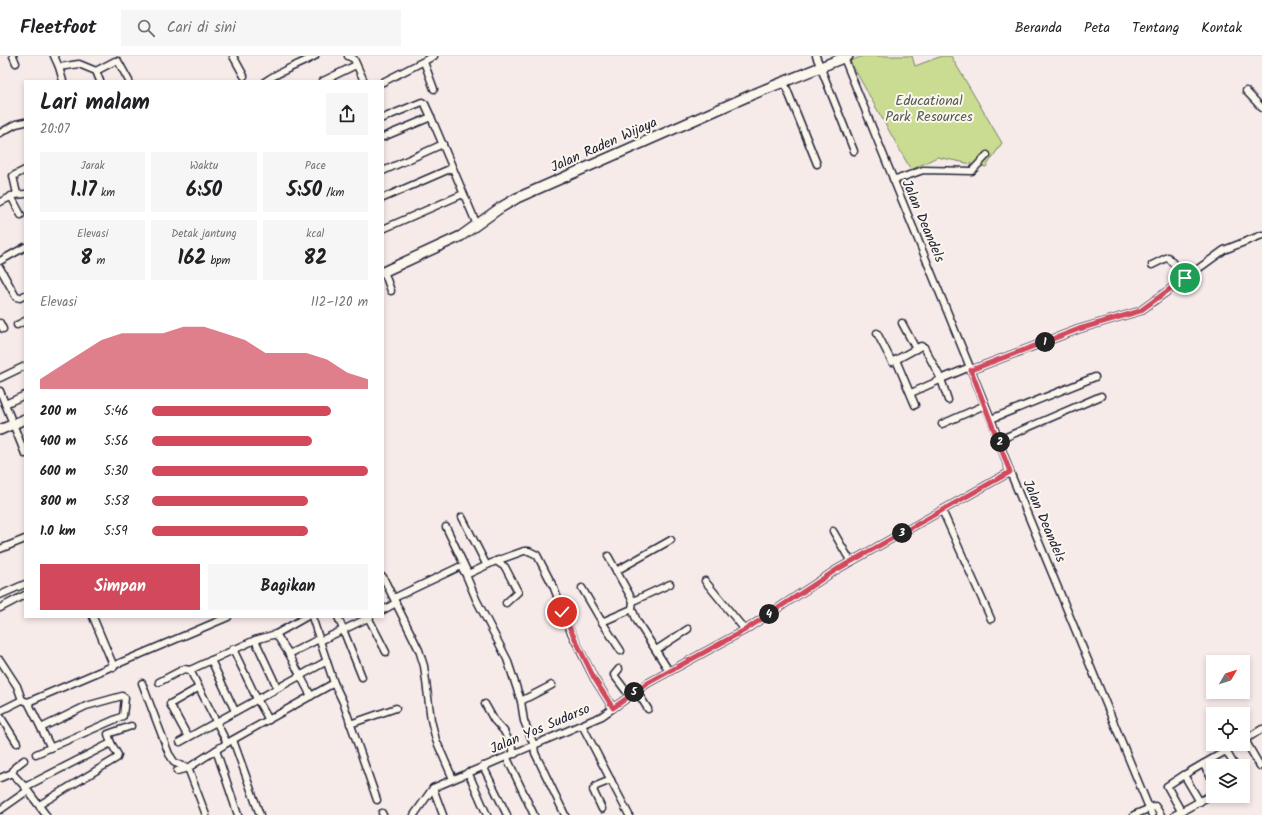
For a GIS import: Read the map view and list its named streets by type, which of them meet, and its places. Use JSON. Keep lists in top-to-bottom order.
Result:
{
  "streets": {
    "highway": ["Jalan Raden Wijaya"],
    "street": ["Jalan Deandels", "Jalan Yos Sudarso"]
  },
  "crossings": [
    ["Jalan Raden Wijaya", "Jalan Deandels"],
    ["Jalan Deandels", "Jalan Yos Sudarso"]
  ],
  "parks": ["Educational Park Resources"],
  "north": "top right",
  "page": {
    "header": "Fleetfoot",
    "search": "Cari di sini",
    "nav": [
      "Beranda",
      "Peta",
      "Tentang",
      "Kontak"
    ],
    "heading": ["Lari malam", "20:07"],
    "stats": [
      ["Jarak", "1.17 km"],
      ["Waktu", "6:50"],
      ["Pace", "5:50 /km"],
      ["Elevasi", "8 m"],
      ["Detak jantung", "162 bpm"],
      ["kcal", "82"]
    ],
    "chart": ["Elevasi", "112–120 m"],
    "pins": [
      "1",
      "2",
      "3",
      "4",
      "5"
    ],
    "list": [
      {
        "name": "200 m",
        "note": "5:46"
      },
      {
        "name": "400 m",
        "note": "5:56"
      },
      {
        "name": "600 m",
        "note": "5:30"
      },
      {
        "name": "800 m",
        "note": "5:58"
      },
      {
        "name": "1.0 km",
        "note": "5:59"
      }
    ],
    "buttons": ["Simpan", "Bagikan"]
  }
}
